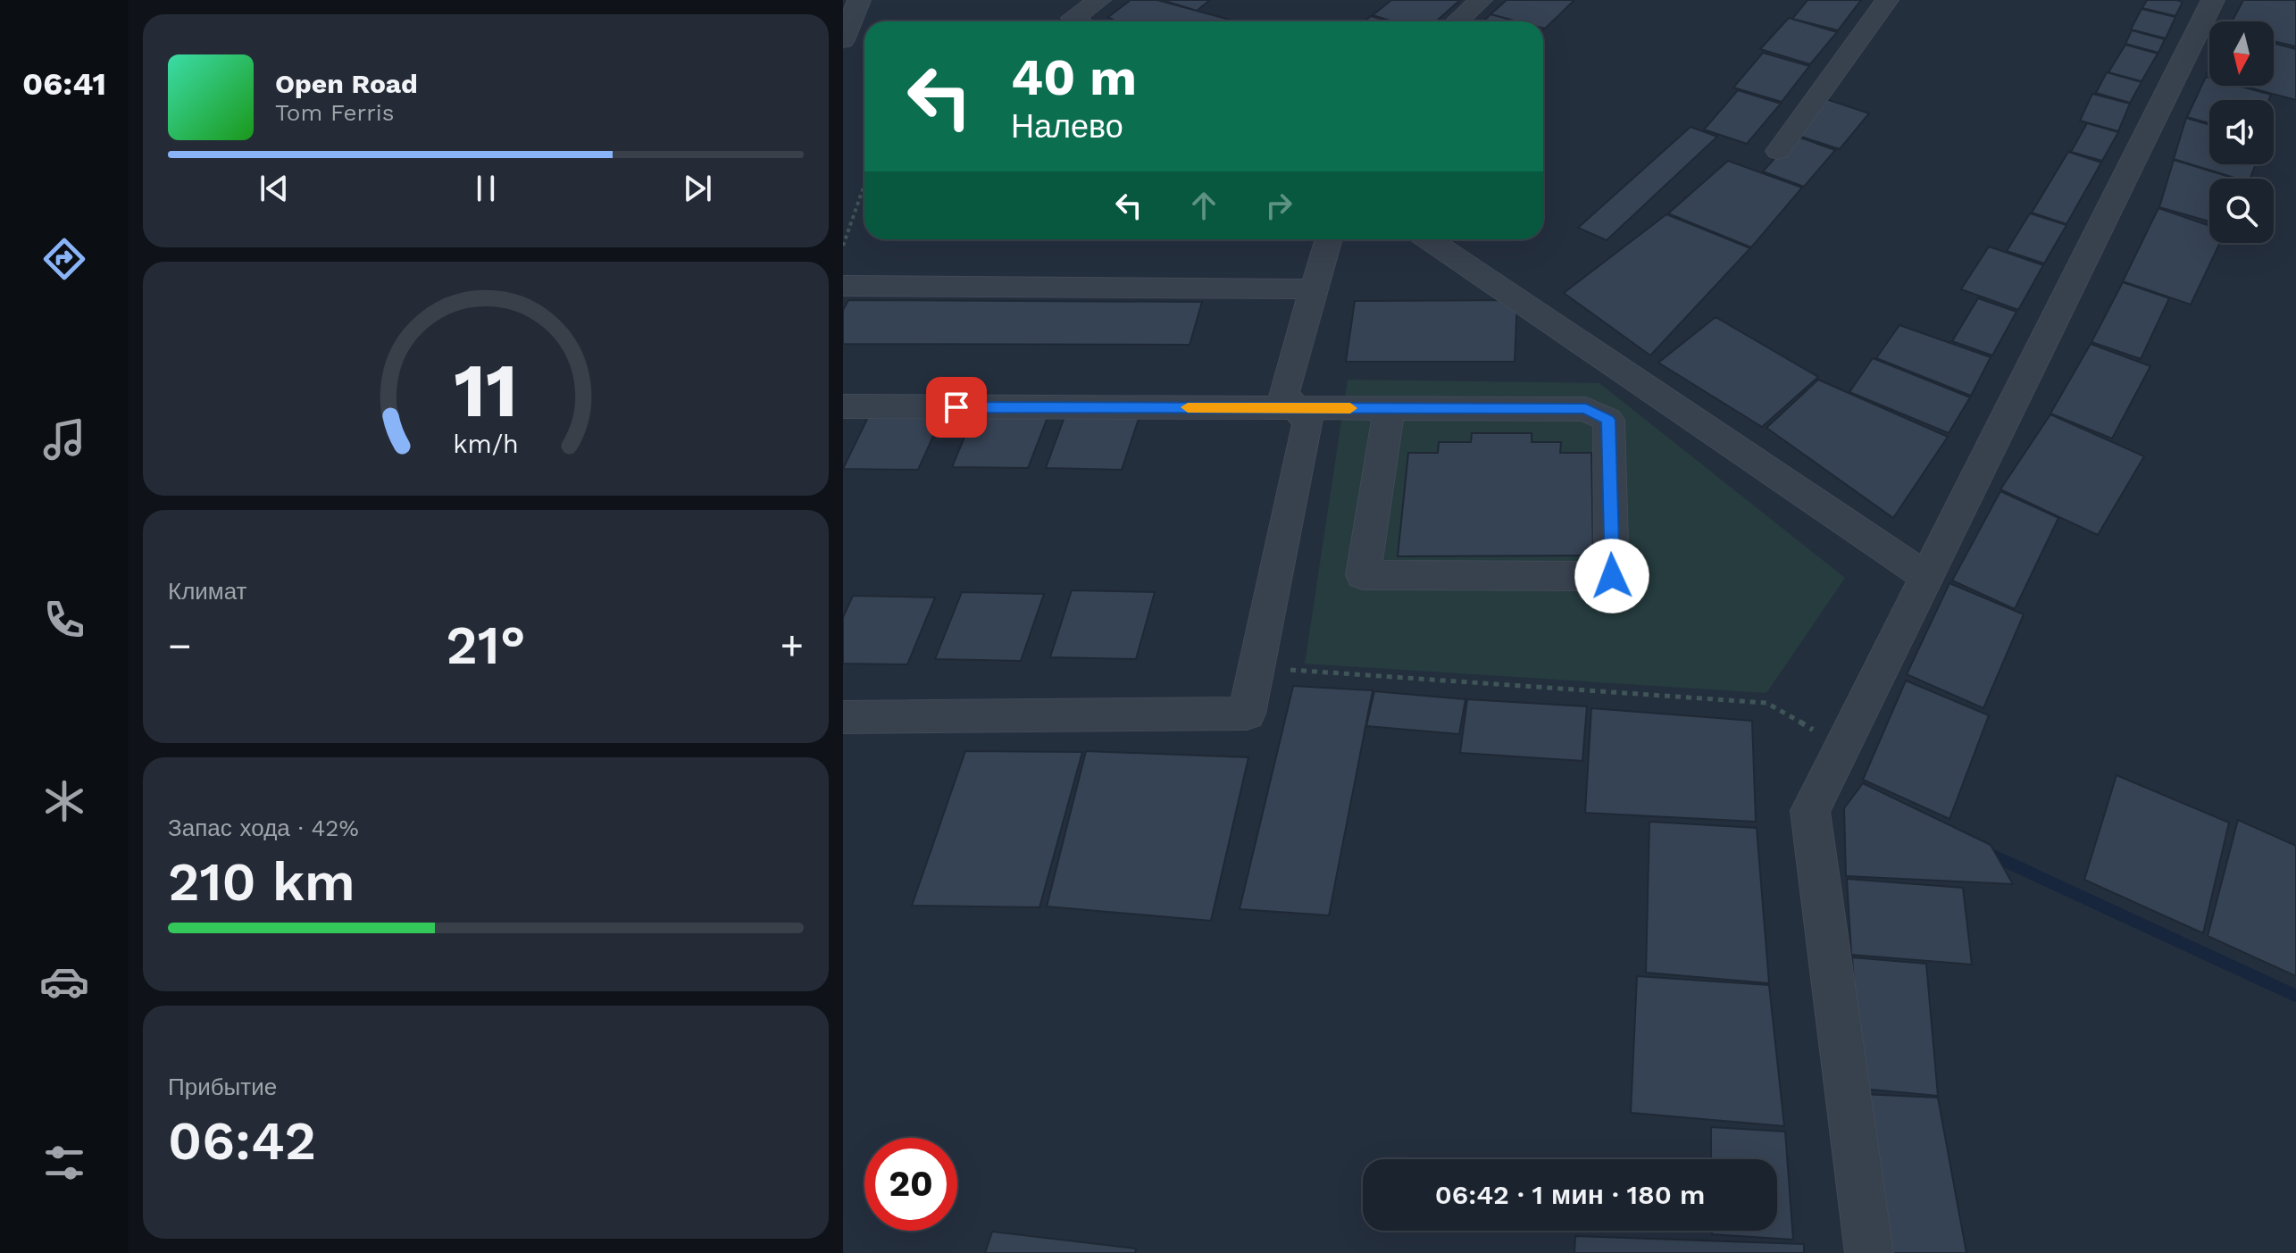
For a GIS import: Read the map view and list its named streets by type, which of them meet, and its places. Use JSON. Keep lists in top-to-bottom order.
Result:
{
  "north": "bottom",
  "page": {
    "tabs": "06:41",
    "turn": ["40 m", "Налево"],
    "song": ["Open Road", "Tom Ferris"],
    "tile": [
      "Климат",
      ["Запас хода · 42%", "210 km"],
      ["Прибытие", "06:42"]
    ],
    "heat": ["−", "21°", "+"],
    "limit": "20",
    "trip": "06:42 · 1 мин · 180 m",
    "gauge": ["11", "km/h"]
  }
}
